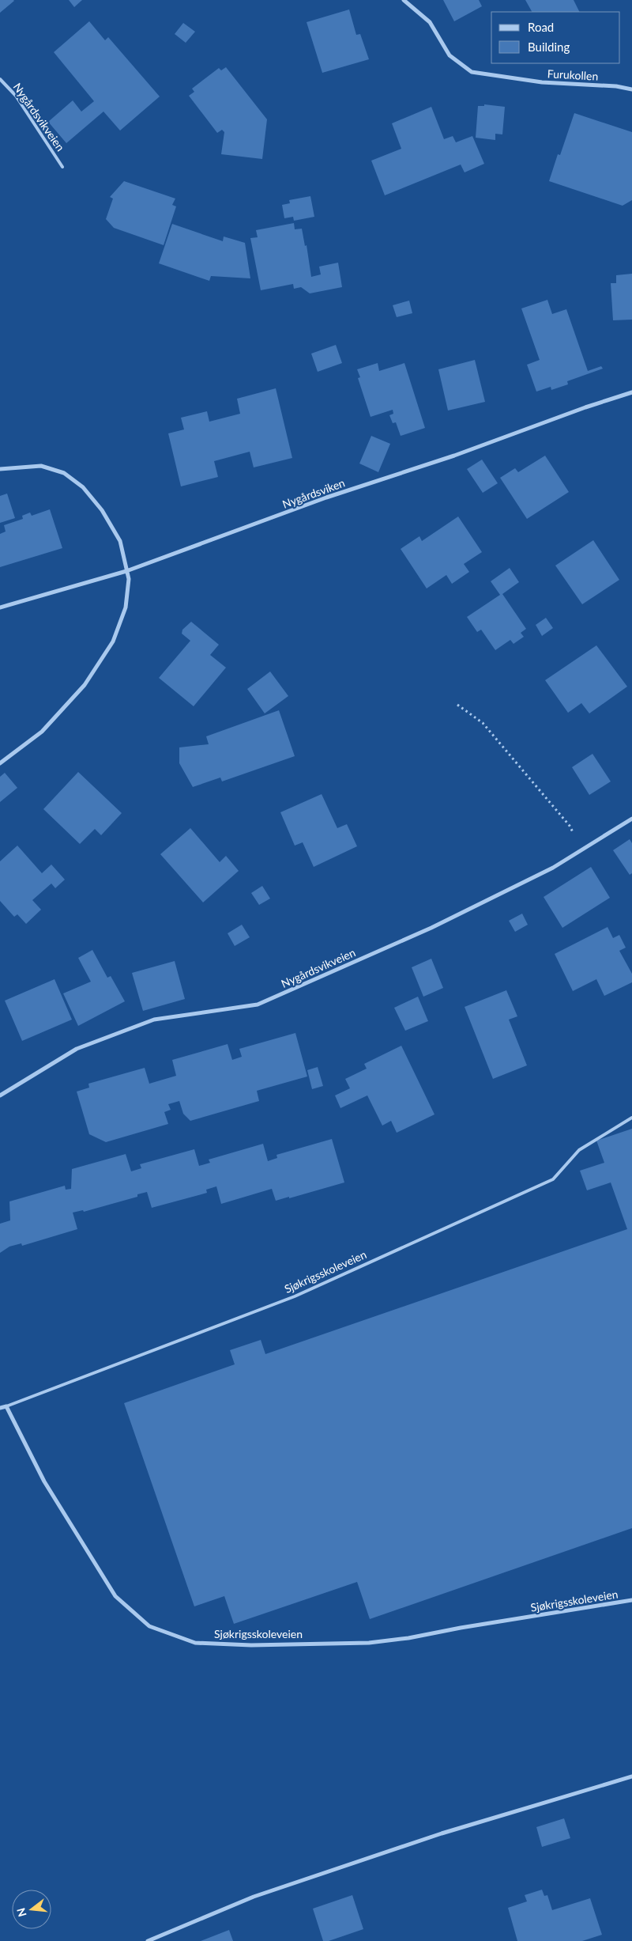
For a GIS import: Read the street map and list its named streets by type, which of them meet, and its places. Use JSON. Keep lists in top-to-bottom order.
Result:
{
  "streets": {
    "street": [
      "Furukollen",
      "Nygårdsvikveien",
      "Nygårdsviken",
      "Sjøkrigsskoleveien"
    ]
  },
  "legend": ["Road", "Building"],
  "north": "left"
}
